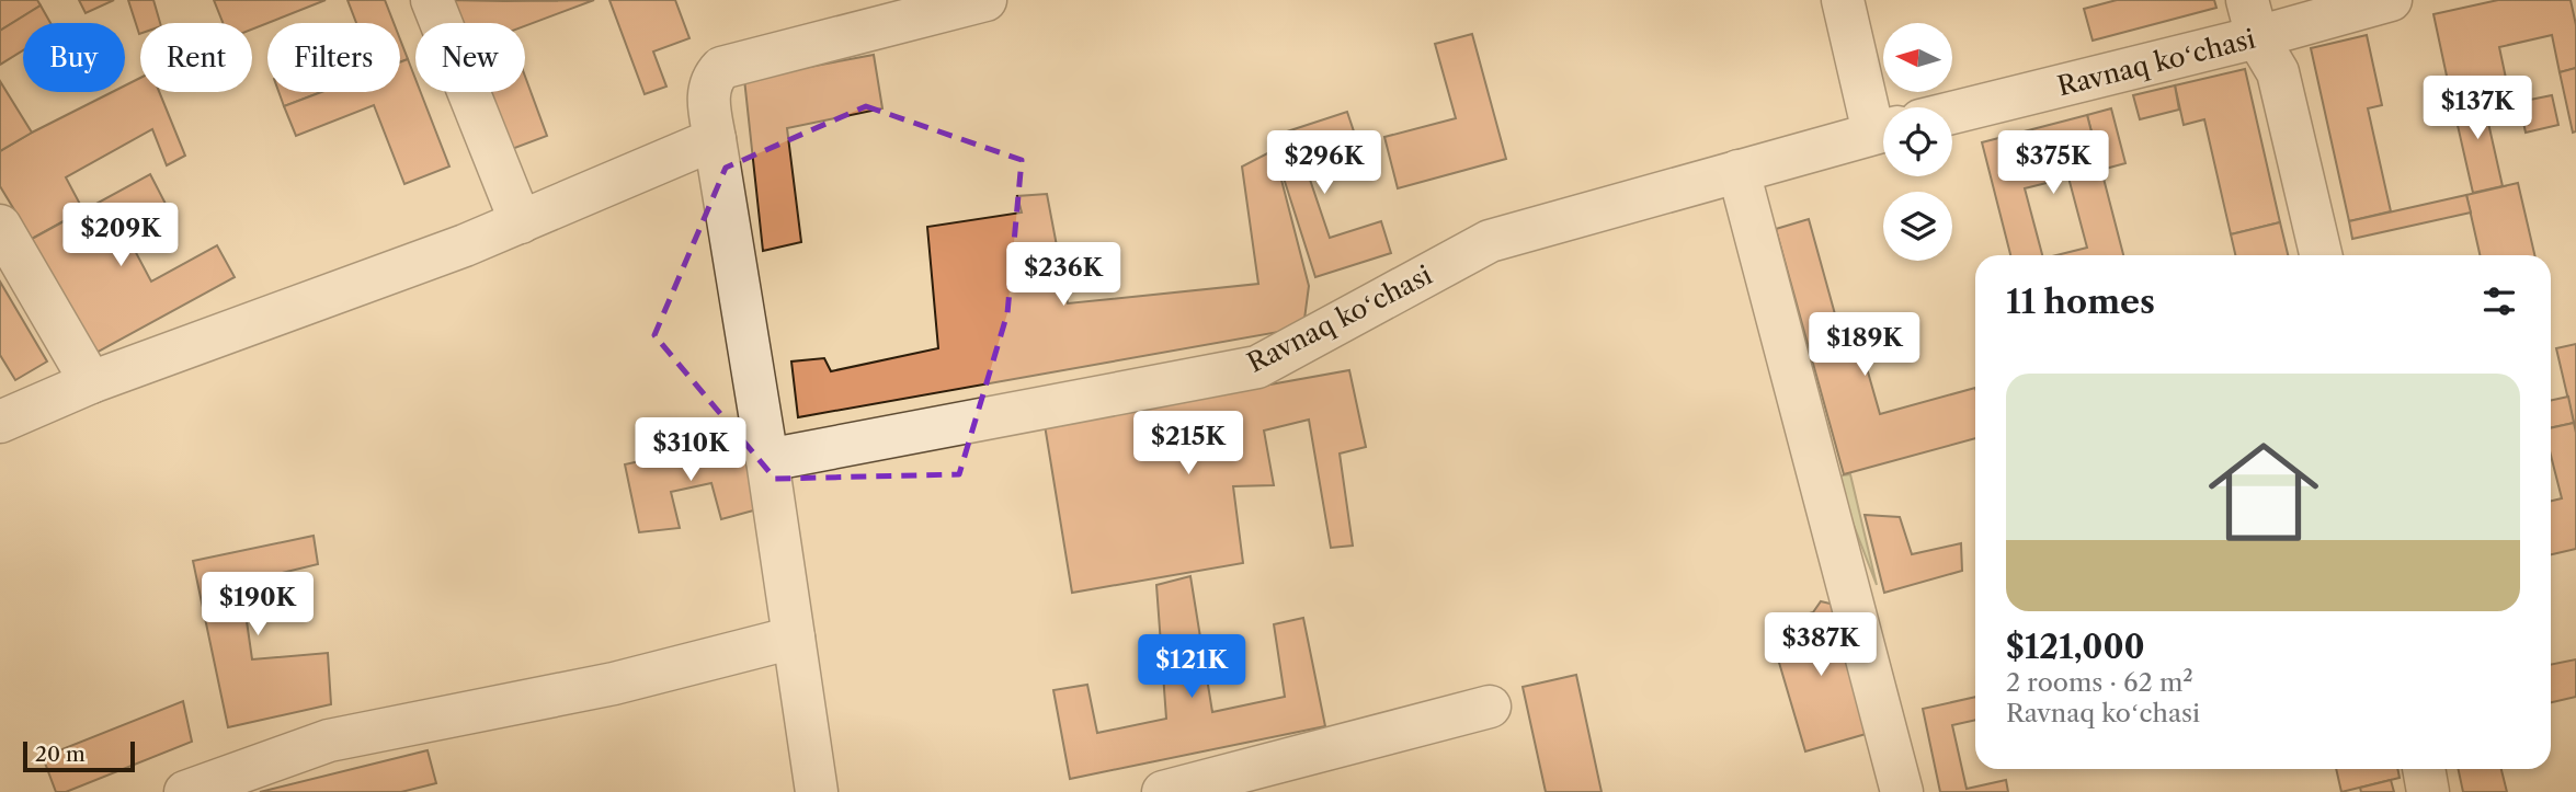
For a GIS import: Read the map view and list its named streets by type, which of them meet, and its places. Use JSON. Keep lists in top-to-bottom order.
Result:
{
  "streets": {
    "street": ["Ravnaq koʻchasi"]
  },
  "scale_bar": "20 m",
  "north": "left",
  "page": {
    "chip": [
      "Buy",
      "Rent",
      "Filters",
      "New"
    ],
    "price": [
      "$137K",
      "$296K",
      "$375K",
      "$209K",
      "$236K",
      "$189K",
      "$215K",
      "$310K",
      "$190K",
      "$387K",
      "$121K"
    ],
    "heading": "11 homes",
    "list": [
      {
        "name": "$121,000",
        "note": "2 rooms · 62 m² · Ravnaq koʻchasi"
      }
    ],
    "scale": "20 m"
  }
}
